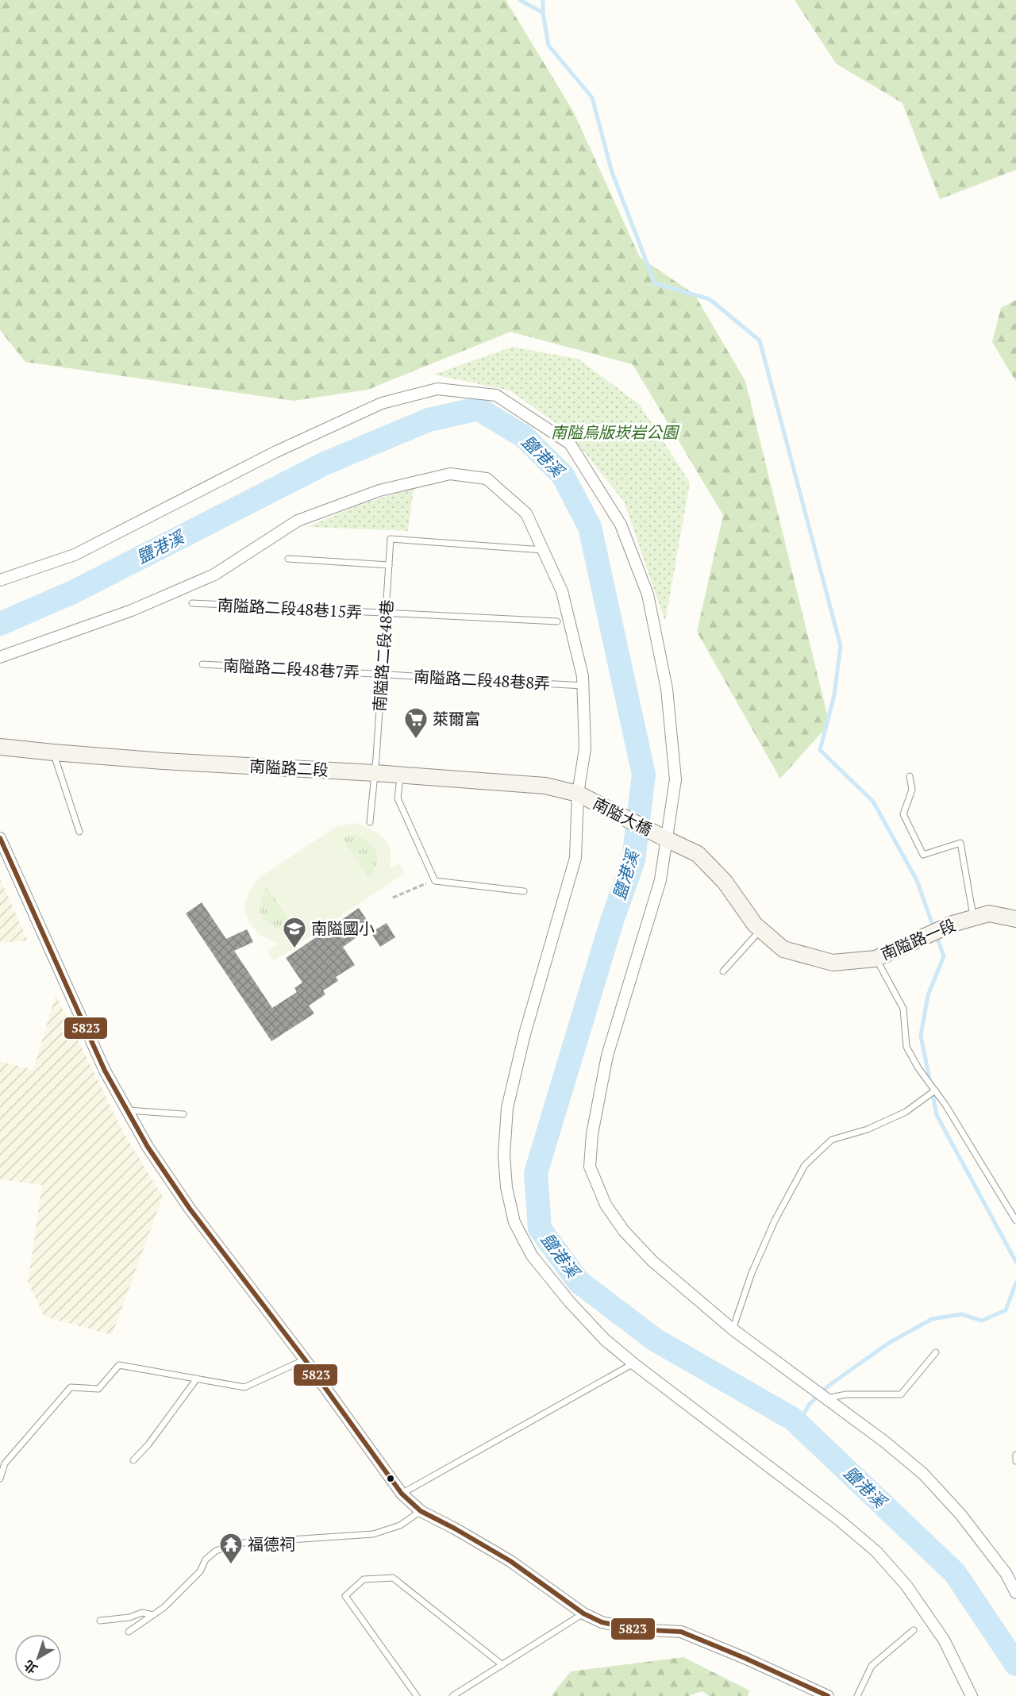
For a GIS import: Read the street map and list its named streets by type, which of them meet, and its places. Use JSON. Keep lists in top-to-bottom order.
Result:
{
  "streets": {
    "street": ["南隘路二段", "南隘大橋", "南隘路一段"],
    "lane": [
      "南隘路二段48巷15弄",
      "南隘路二段48巷",
      "南隘路二段48巷7弄",
      "南隘路二段48巷8弄"
    ]
  },
  "crossings": [
    ["南隘路二段48巷15弄", "南隘路二段48巷"],
    ["南隘路二段48巷", "南隘路二段48巷7弄"],
    ["南隘路二段48巷", "南隘路二段48巷8弄"],
    ["南隘路二段48巷", "南隘路二段"],
    ["南隘路二段48巷7弄", "南隘路二段48巷8弄"],
    ["南隘路二段", "南隘大橋"],
    ["南隘大橋", "南隘路一段"]
  ],
  "water": ["鹽港溪"],
  "parks": ["南隘烏版崁岩公園"],
  "places": {
    "supermarket": ["萊爾富"],
    "school or university": ["南隘國小"],
    "temple": ["福德祠"]
  },
  "lines": ["transit line 5823"],
  "north": "bottom left"
}
